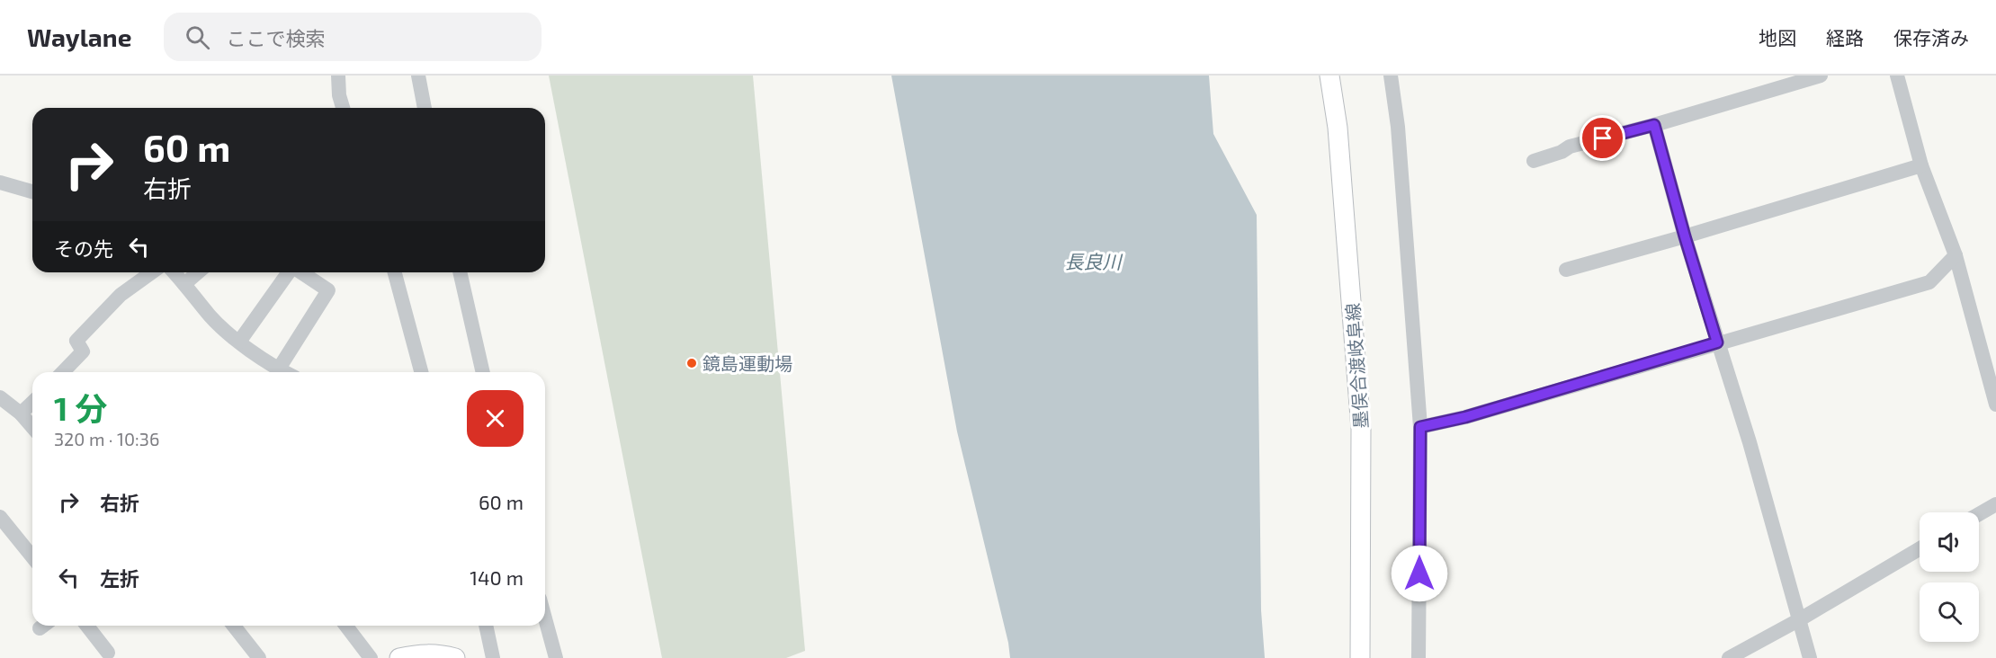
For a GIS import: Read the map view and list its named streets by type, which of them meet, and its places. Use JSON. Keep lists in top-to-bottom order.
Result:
{
  "streets": {
    "main road": ["墨俣合渡岐阜線"]
  },
  "water": ["長良川"],
  "places": ["鏡島運動場"],
  "page": {
    "header": "Waylane",
    "search": "ここで検索",
    "nav": ["地図", "経路", "保存済み"],
    "turn": ["60 m", "右折"],
    "then": "その先",
    "heading": ["1 分", "320 m · 10:36"],
    "list": [
      {
        "name": "右折",
        "value": "60 m"
      },
      {
        "name": "左折",
        "value": "140 m"
      }
    ]
  }
}
